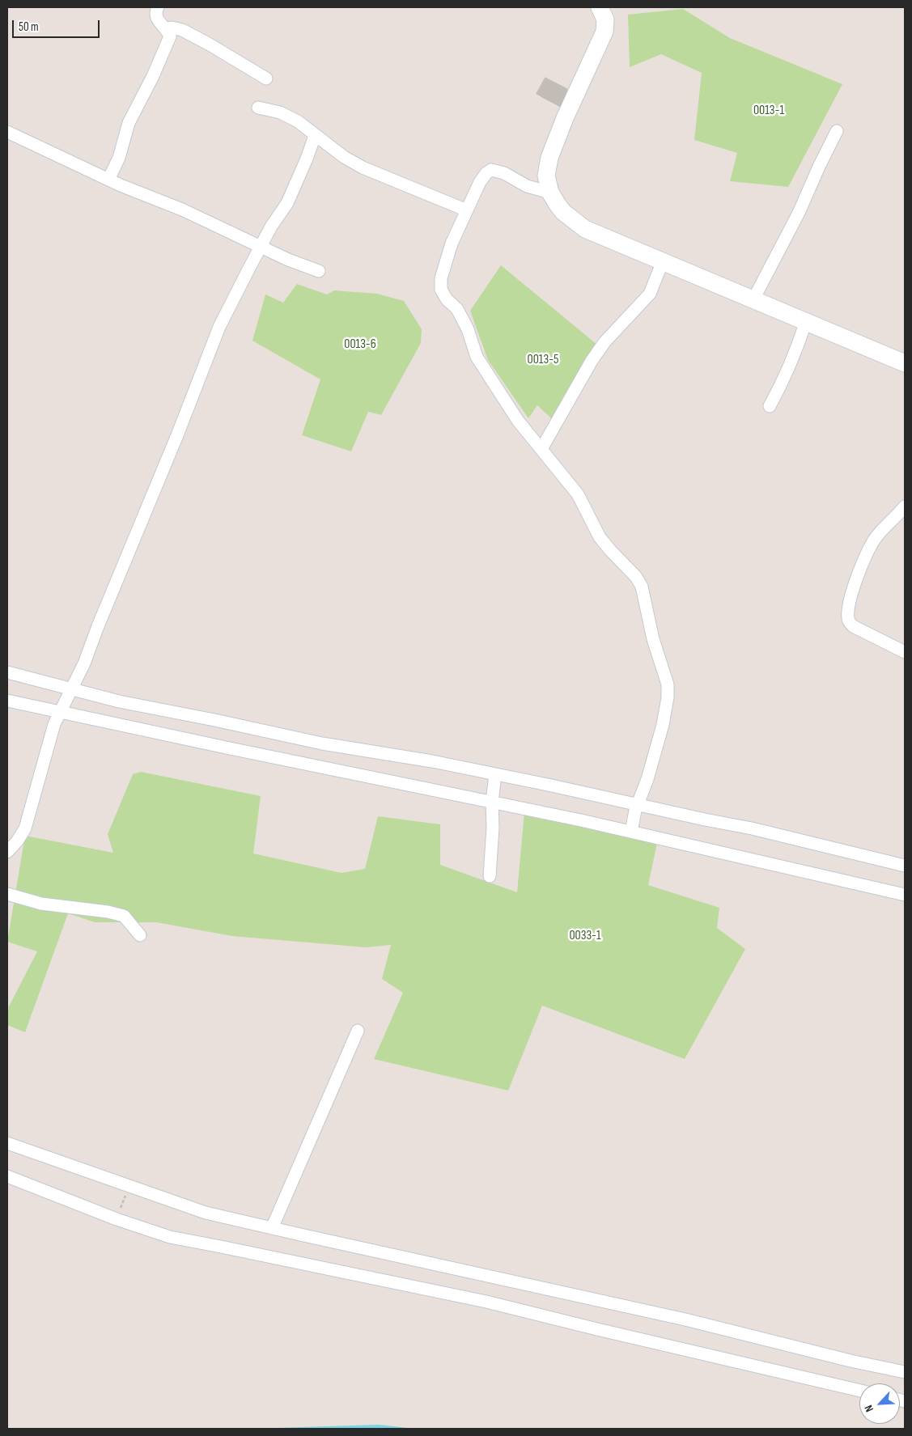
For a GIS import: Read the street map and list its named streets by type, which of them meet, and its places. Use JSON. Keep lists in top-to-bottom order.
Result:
{
  "parks": [
    "0013-1",
    "0013-6",
    "0013-5",
    "0033-1"
  ],
  "scale_bar": "50 m",
  "north": "bottom left"
}
